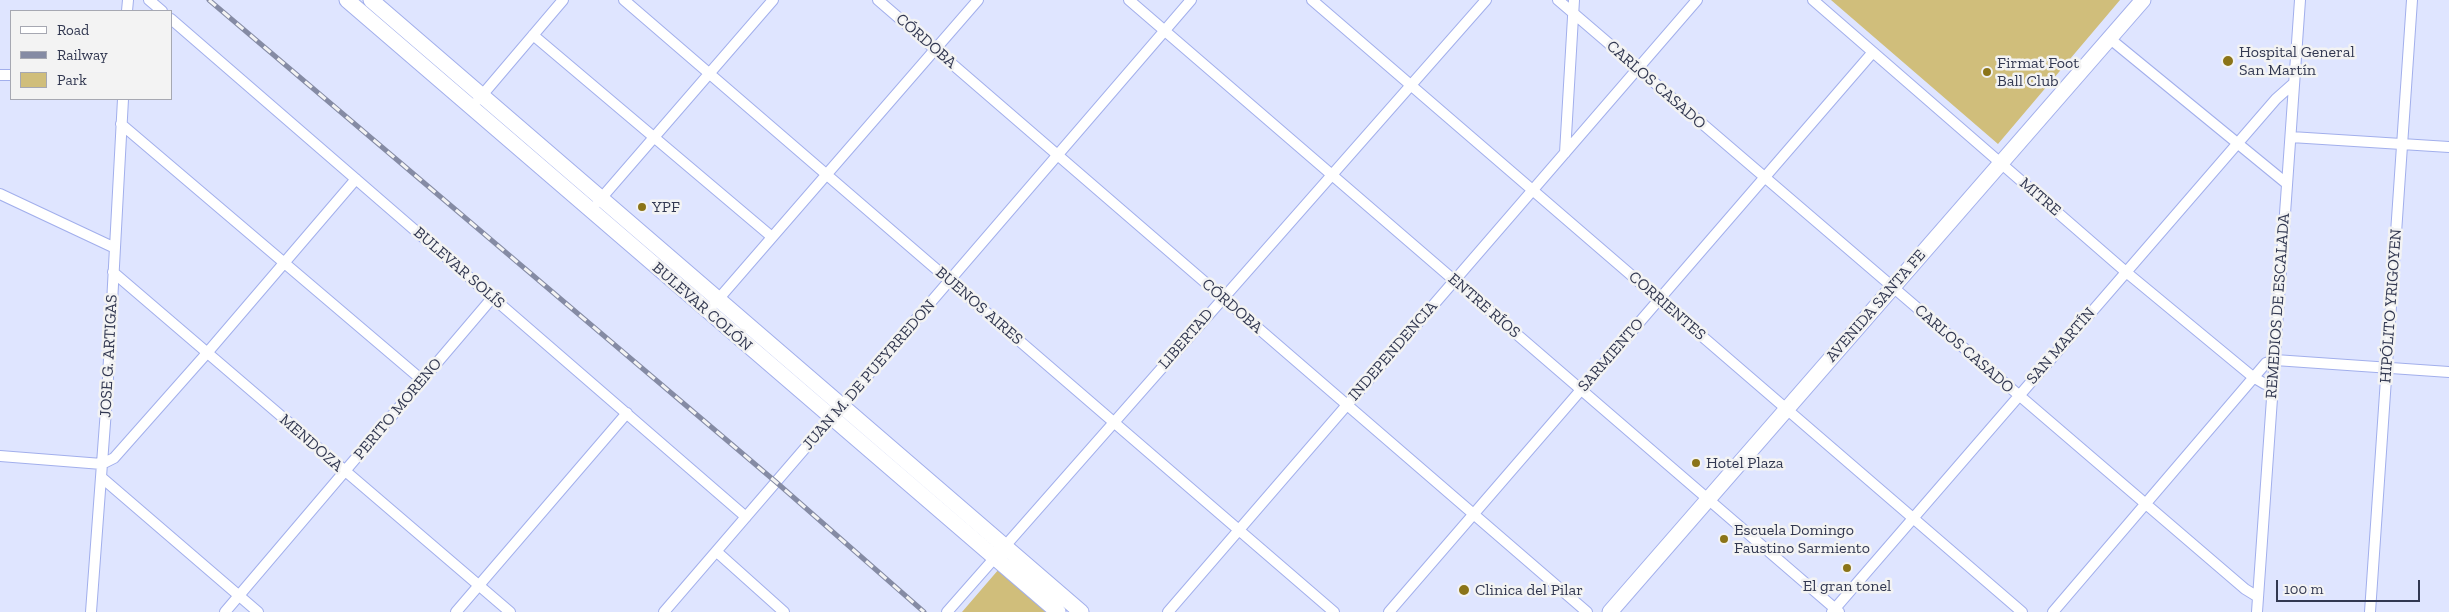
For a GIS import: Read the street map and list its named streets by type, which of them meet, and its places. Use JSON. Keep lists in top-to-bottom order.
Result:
{
  "streets": {
    "main road": ["AVENIDA SANTA FE", "BULEVAR COLÓN"],
    "street": [
      "CÓRDOBA",
      "CARLOS CASADO",
      "MITRE",
      "BULEVAR SOLÍS",
      "BUENOS AIRES",
      "ENTRE RÍOS",
      "CORRIENTES",
      "REMEDIOS DE ESCALADA",
      "HIPÓLITO YRIGOYEN",
      "LIBERTAD",
      "SAN MARTÍN",
      "INDEPENDENCIA",
      "SARMIENTO",
      "JOSE G. ARTIGAS",
      "JUAN M. DE PUEYRREDON",
      "PERITO MORENO",
      "MENDOZA"
    ]
  },
  "crossings": [
    ["CÓRDOBA", "LIBERTAD"],
    ["CÓRDOBA", "INDEPENDENCIA"],
    ["CÓRDOBA", "SARMIENTO"],
    ["CÓRDOBA", "JUAN M. DE PUEYRREDON"],
    ["CARLOS CASADO", "AVENIDA SANTA FE"],
    ["CARLOS CASADO", "REMEDIOS DE ESCALADA"],
    ["CARLOS CASADO", "SAN MARTÍN"],
    ["CARLOS CASADO", "INDEPENDENCIA"],
    ["CARLOS CASADO", "SARMIENTO"],
    ["MITRE", "AVENIDA SANTA FE"],
    ["MITRE", "REMEDIOS DE ESCALADA"],
    ["MITRE", "SAN MARTÍN"],
    ["MITRE", "SARMIENTO"],
    ["BULEVAR SOLÍS", "JUAN M. DE PUEYRREDON"],
    ["BULEVAR SOLÍS", "PERITO MORENO"],
    ["BUENOS AIRES", "LIBERTAD"],
    ["BUENOS AIRES", "INDEPENDENCIA"],
    ["BUENOS AIRES", "JUAN M. DE PUEYRREDON"],
    ["ENTRE RÍOS", "AVENIDA SANTA FE"],
    ["ENTRE RÍOS", "LIBERTAD"],
    ["ENTRE RÍOS", "SAN MARTÍN"],
    ["ENTRE RÍOS", "INDEPENDENCIA"],
    ["ENTRE RÍOS", "SARMIENTO"],
    ["ENTRE RÍOS", "JUAN M. DE PUEYRREDON"],
    ["CORRIENTES", "AVENIDA SANTA FE"],
    ["CORRIENTES", "LIBERTAD"],
    ["CORRIENTES", "SAN MARTÍN"],
    ["CORRIENTES", "INDEPENDENCIA"],
    ["CORRIENTES", "SARMIENTO"],
    ["REMEDIOS DE ESCALADA", "SAN MARTÍN"],
    ["BULEVAR COLÓN", "LIBERTAD"],
    ["BULEVAR COLÓN", "JUAN M. DE PUEYRREDON"],
    ["JOSE G. ARTIGAS", "MENDOZA"],
    ["PERITO MORENO", "MENDOZA"]
  ],
  "places": [
    "Hospital General San Martín",
    "Firmat Foot Ball Club",
    "YPF",
    "Hotel Plaza",
    "Escuela Domingo Faustino Sarmiento",
    "El gran tonel",
    "Clinica del Pilar"
  ],
  "legend": ["Road", "Railway", "Park"],
  "scale_bar": "100 m"
}
